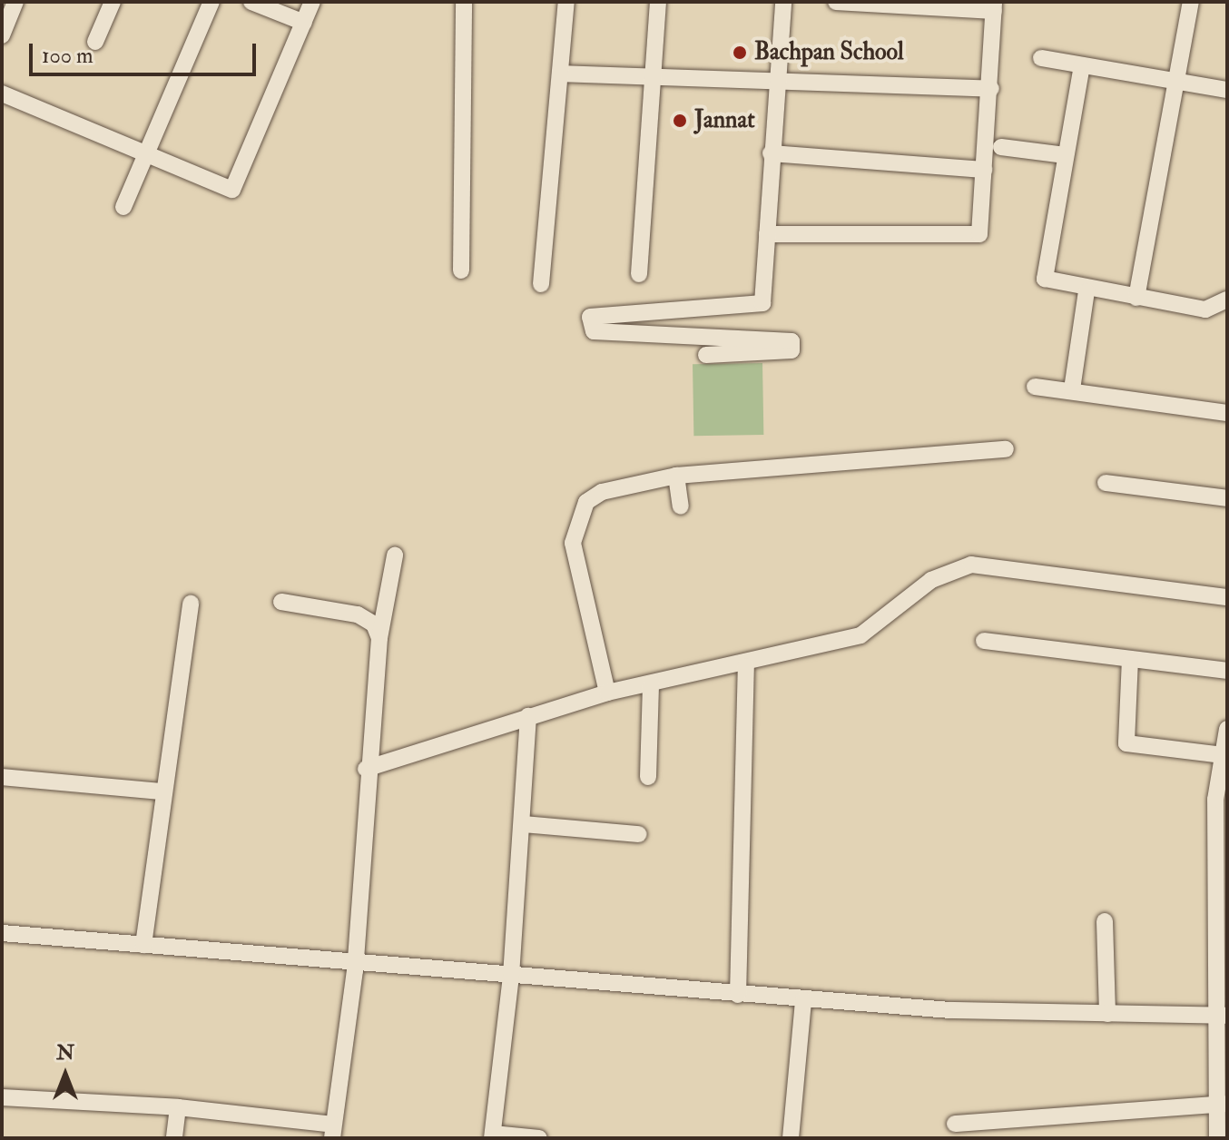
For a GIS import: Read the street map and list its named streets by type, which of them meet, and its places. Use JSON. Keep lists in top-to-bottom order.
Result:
{
  "places": ["Bachpan School", "Jannat"],
  "scale_bar": "100 m",
  "north": "top"
}
